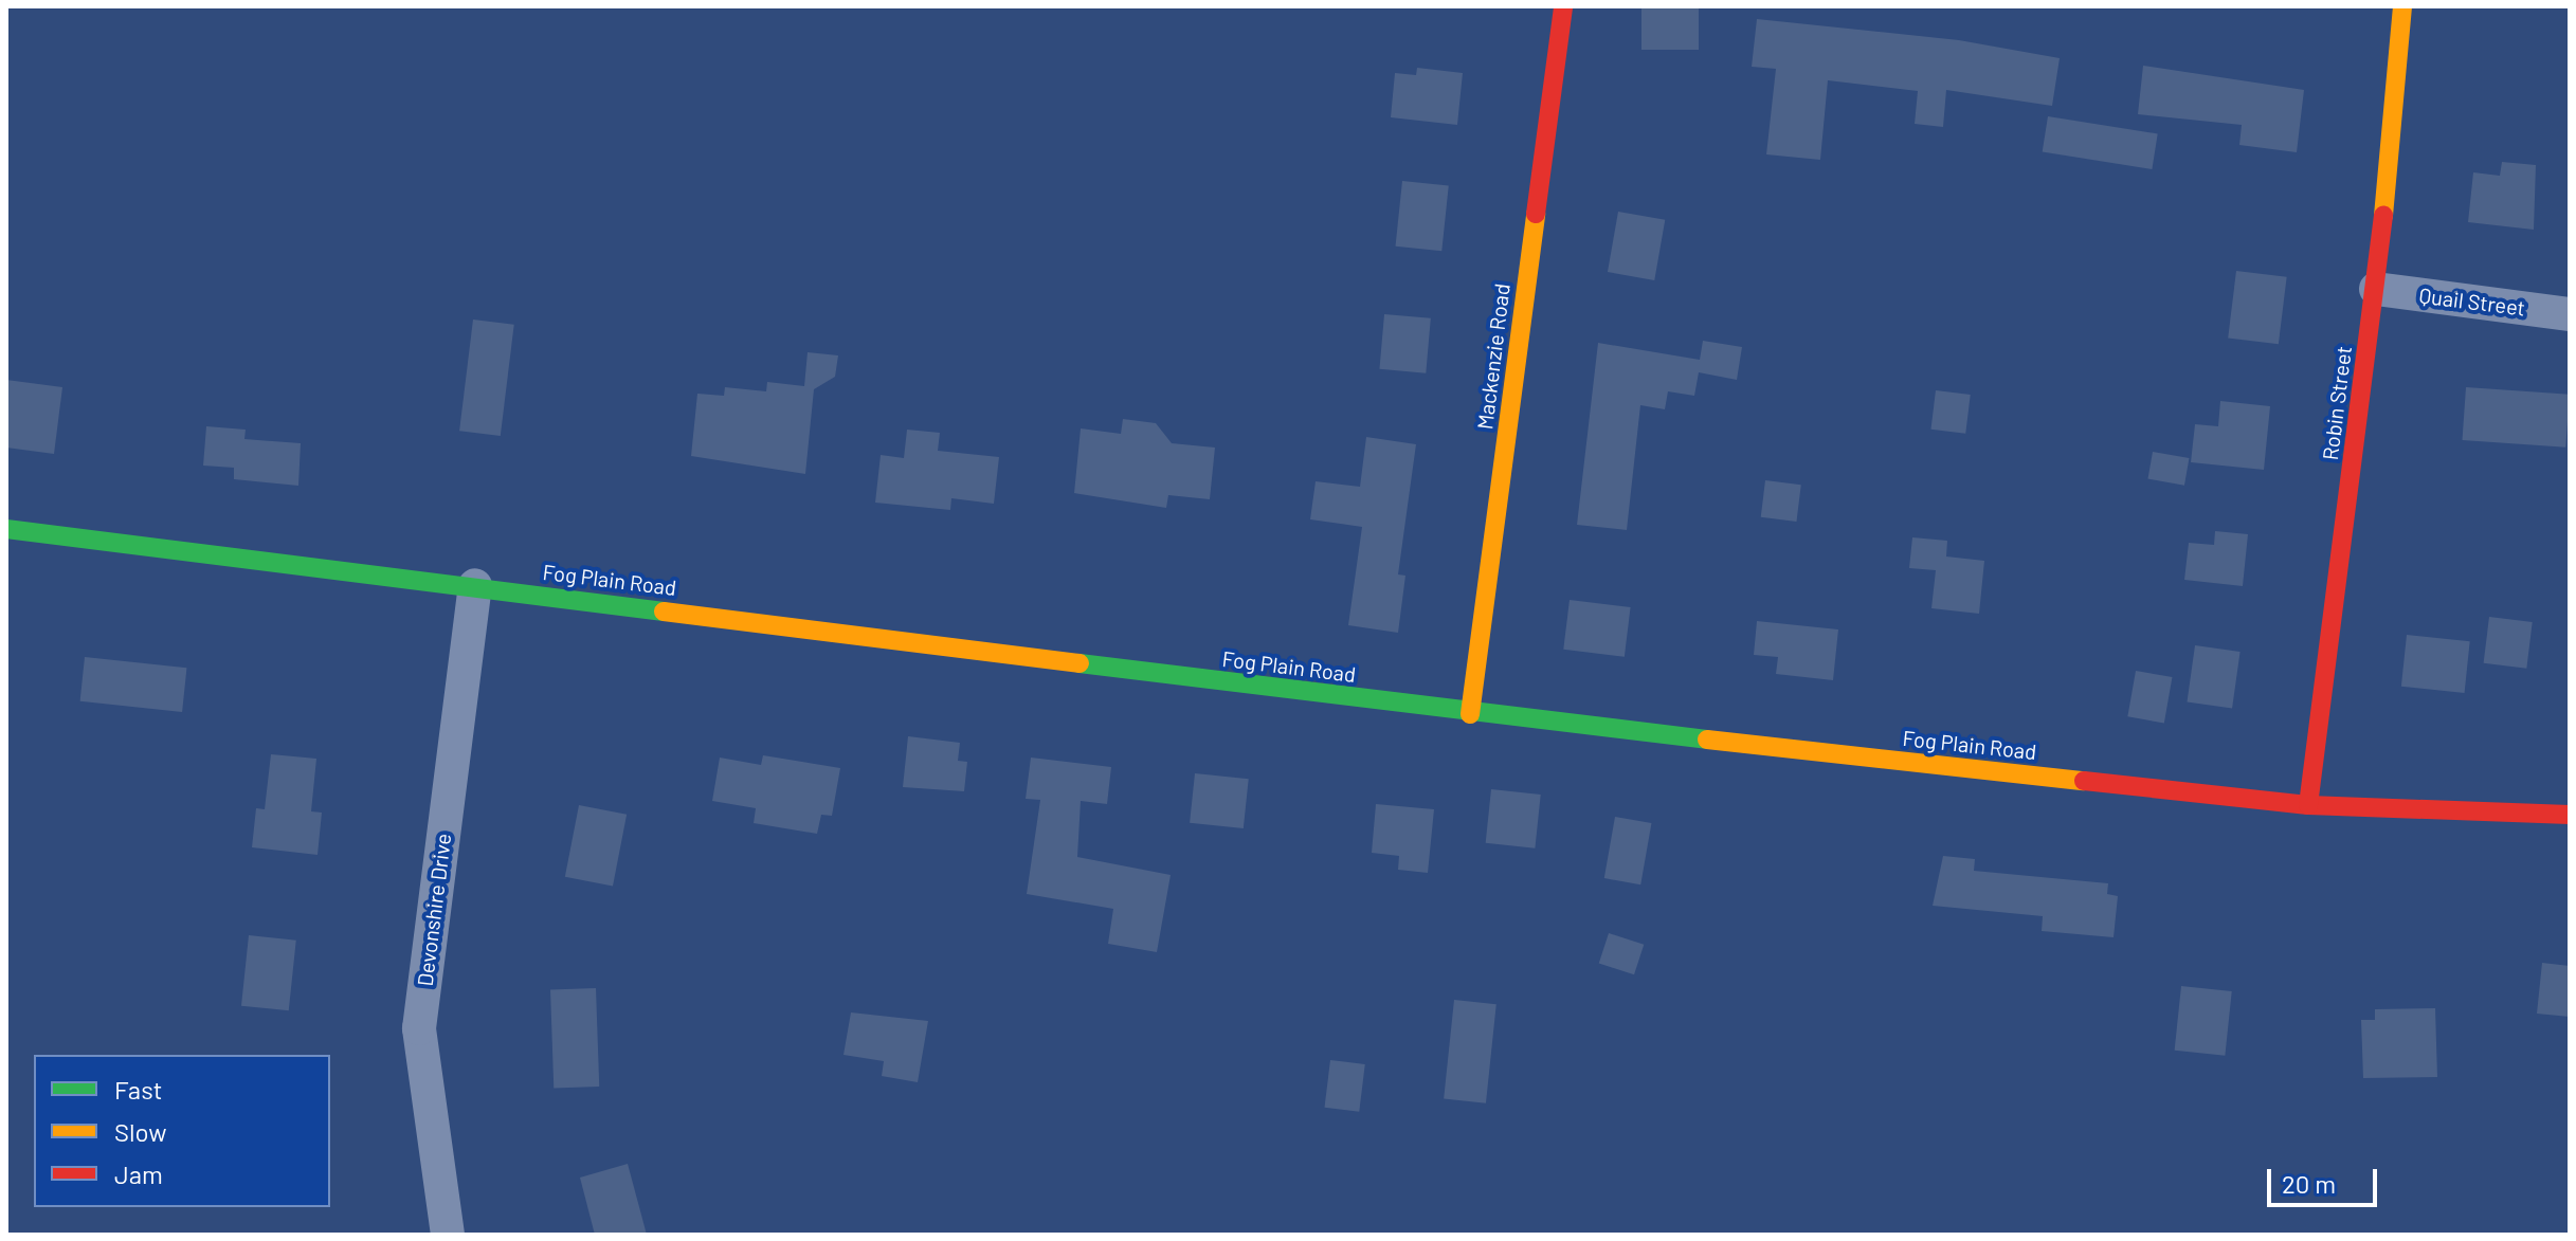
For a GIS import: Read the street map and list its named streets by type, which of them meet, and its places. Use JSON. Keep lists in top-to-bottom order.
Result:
{
  "streets": {
    "street": [
      "Quail Street",
      "Mackenzie Road",
      "Robin Street",
      "Fog Plain Road",
      "Devonshire Drive"
    ]
  },
  "crossings": [
    ["Quail Street", "Robin Street"],
    ["Mackenzie Road", "Fog Plain Road"],
    ["Robin Street", "Fog Plain Road"],
    ["Fog Plain Road", "Devonshire Drive"]
  ],
  "legend": ["Fast", "Slow", "Jam"],
  "scale_bar": "20 m"
}
